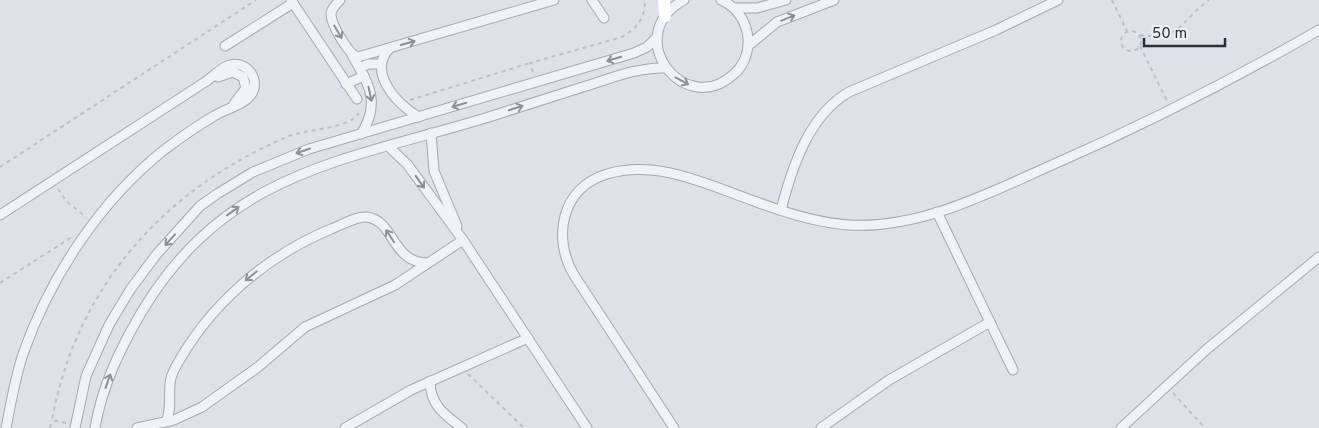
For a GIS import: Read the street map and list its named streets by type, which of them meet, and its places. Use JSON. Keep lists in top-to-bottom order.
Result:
{
  "scale_bar": "50 m"
}
